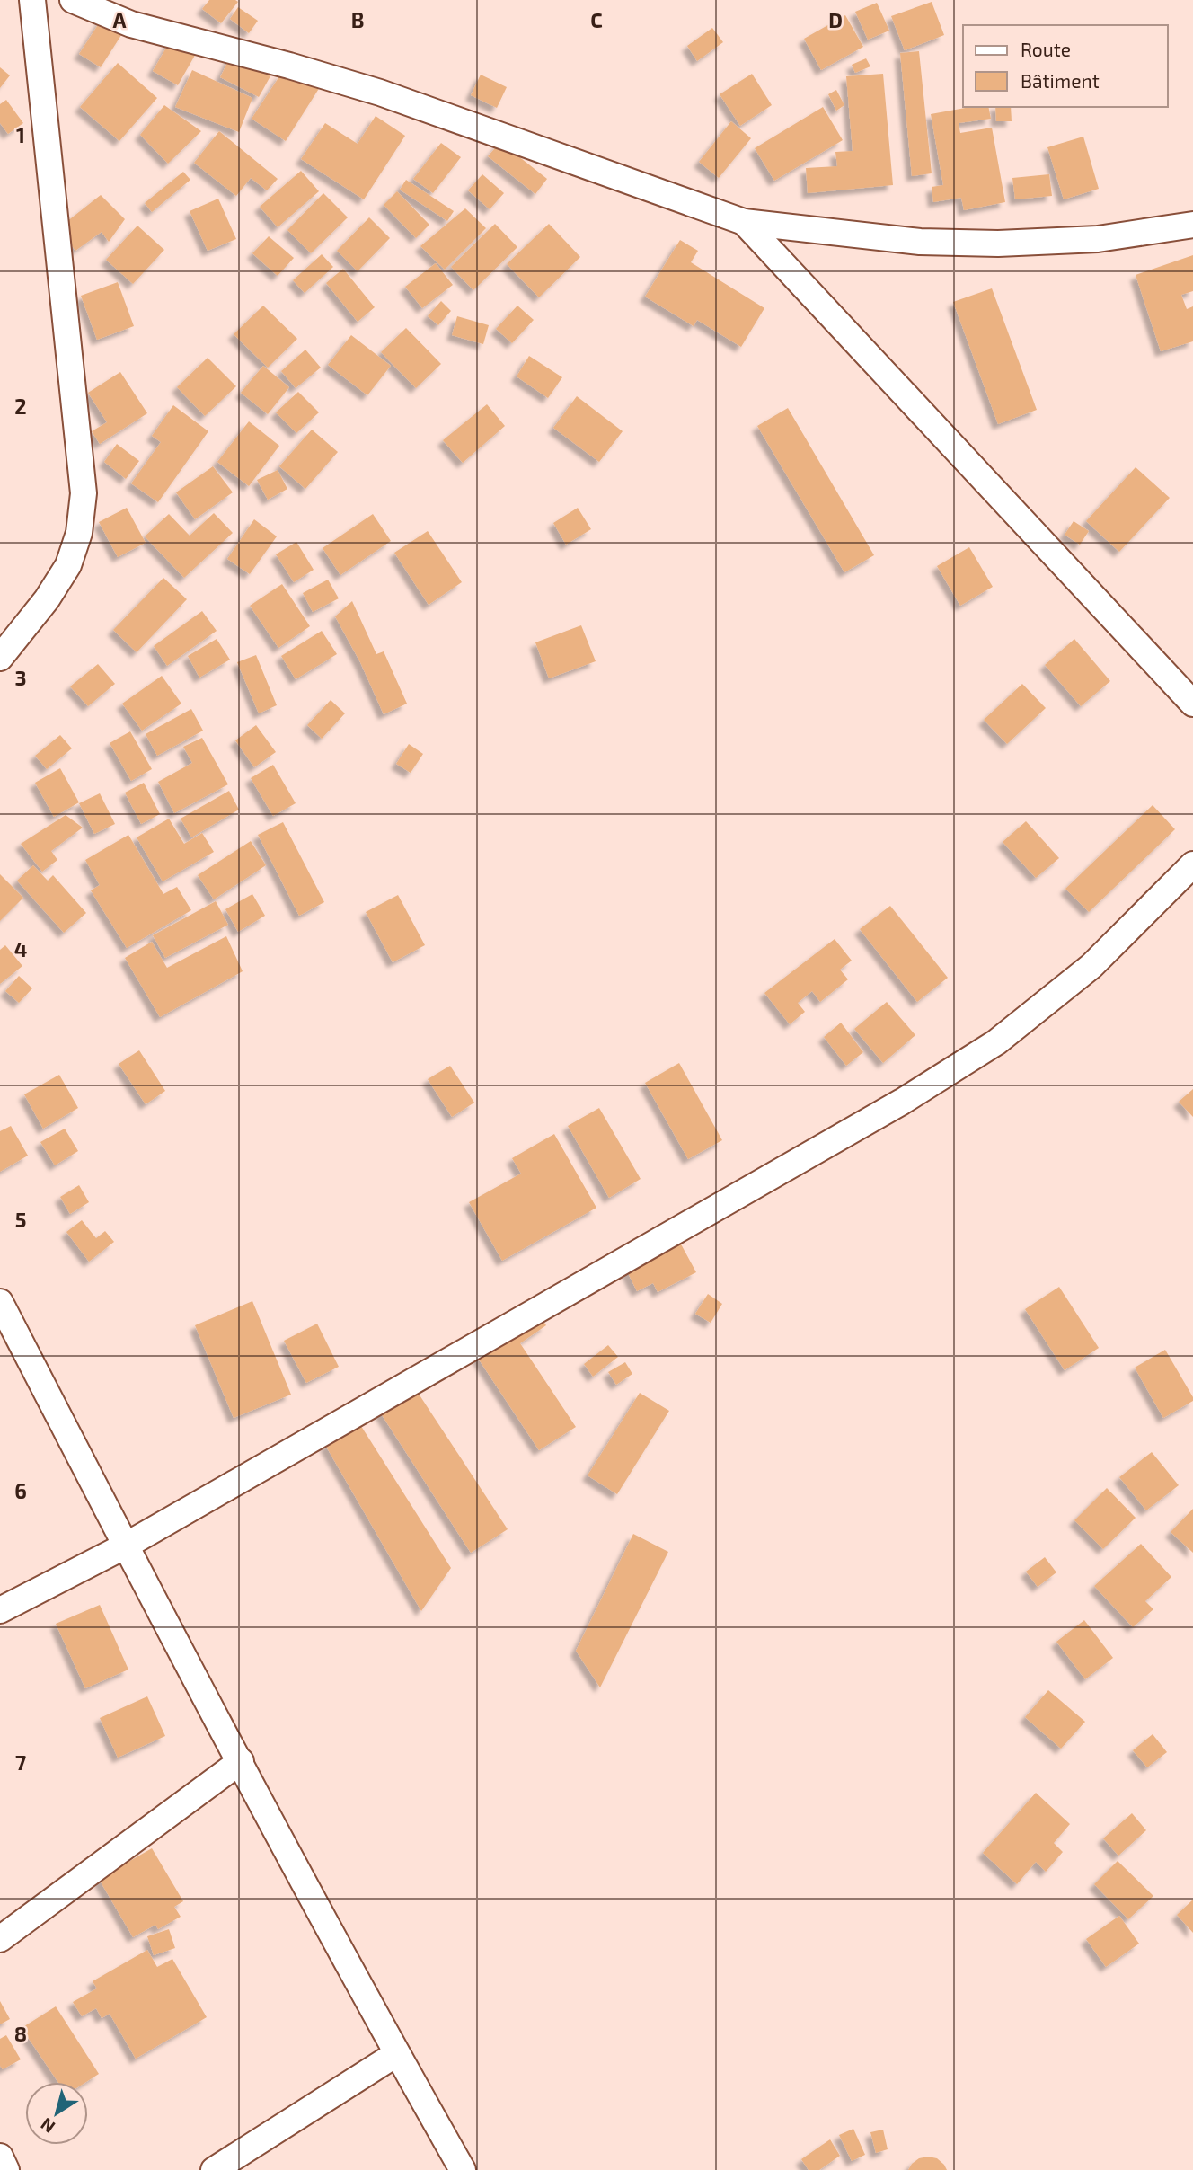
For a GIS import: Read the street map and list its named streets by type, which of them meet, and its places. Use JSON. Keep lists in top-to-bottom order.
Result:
{
  "legend": ["Route", "Bâtiment"],
  "north": "bottom left",
  "grid": {
    "columns": [
      "A",
      "B",
      "C",
      "D"
    ],
    "rows": [
      "1",
      "2",
      "3",
      "4",
      "5",
      "6",
      "7",
      "8"
    ]
  }
}
